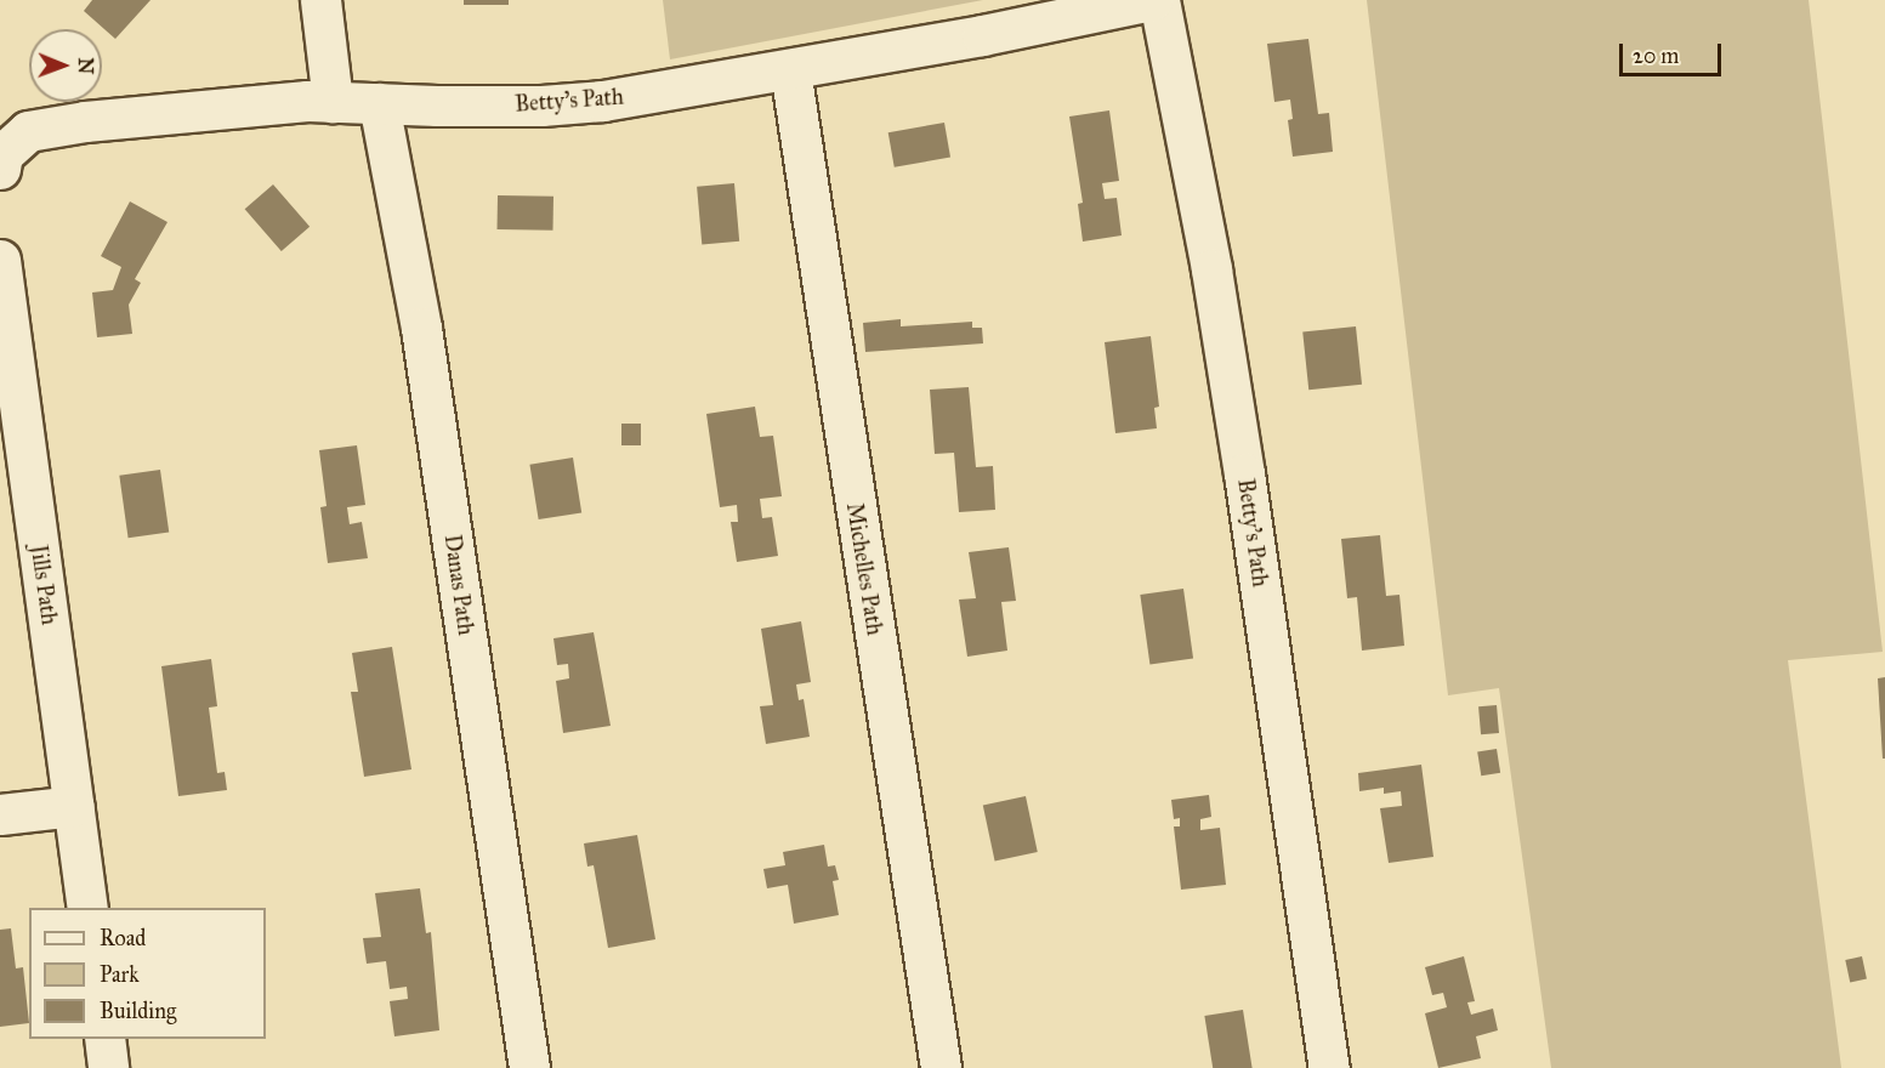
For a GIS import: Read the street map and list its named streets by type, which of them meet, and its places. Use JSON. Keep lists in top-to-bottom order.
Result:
{
  "streets": {
    "street": [
      "Betty's Path",
      "Michelles Path",
      "Jills Path",
      "Danas Path"
    ]
  },
  "crossings": [
    ["Betty's Path", "Michelles Path"],
    ["Betty's Path", "Danas Path"]
  ],
  "legend": ["Road", "Park", "Building"],
  "scale_bar": "20 m",
  "north": "right"
}
